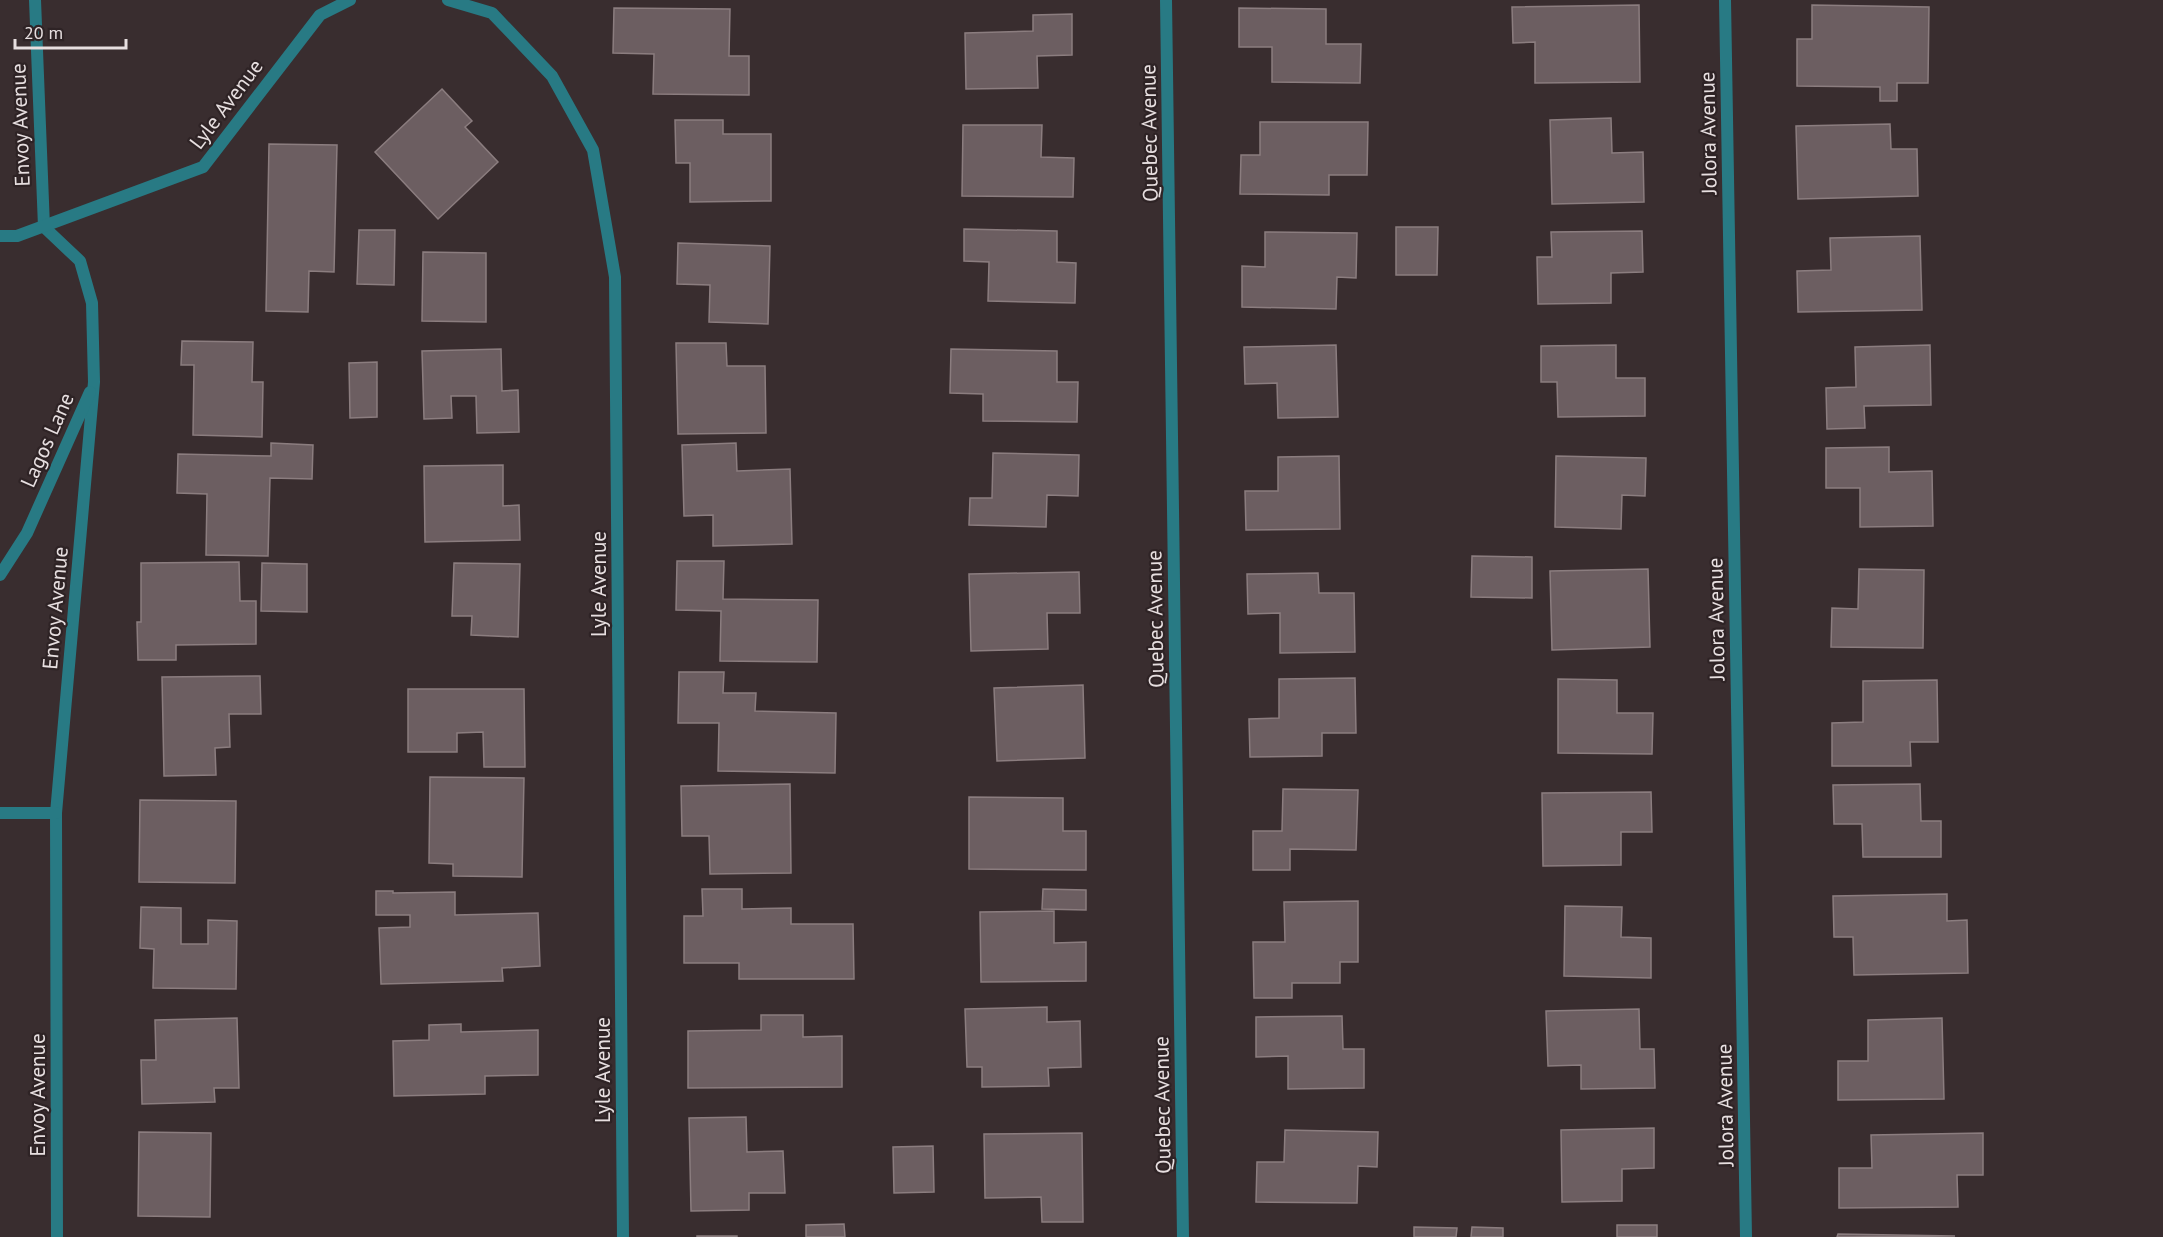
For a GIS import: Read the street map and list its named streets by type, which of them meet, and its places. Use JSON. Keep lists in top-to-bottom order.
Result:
{
  "streets": {
    "street": [
      "Lyle Avenue",
      "Envoy Avenue",
      "Quebec Avenue",
      "Jolora Avenue",
      "Lagos Lane"
    ]
  },
  "crossings": [
    ["Lyle Avenue", "Envoy Avenue"],
    ["Envoy Avenue", "Lagos Lane"]
  ],
  "scale_bar": "20 m"
}
